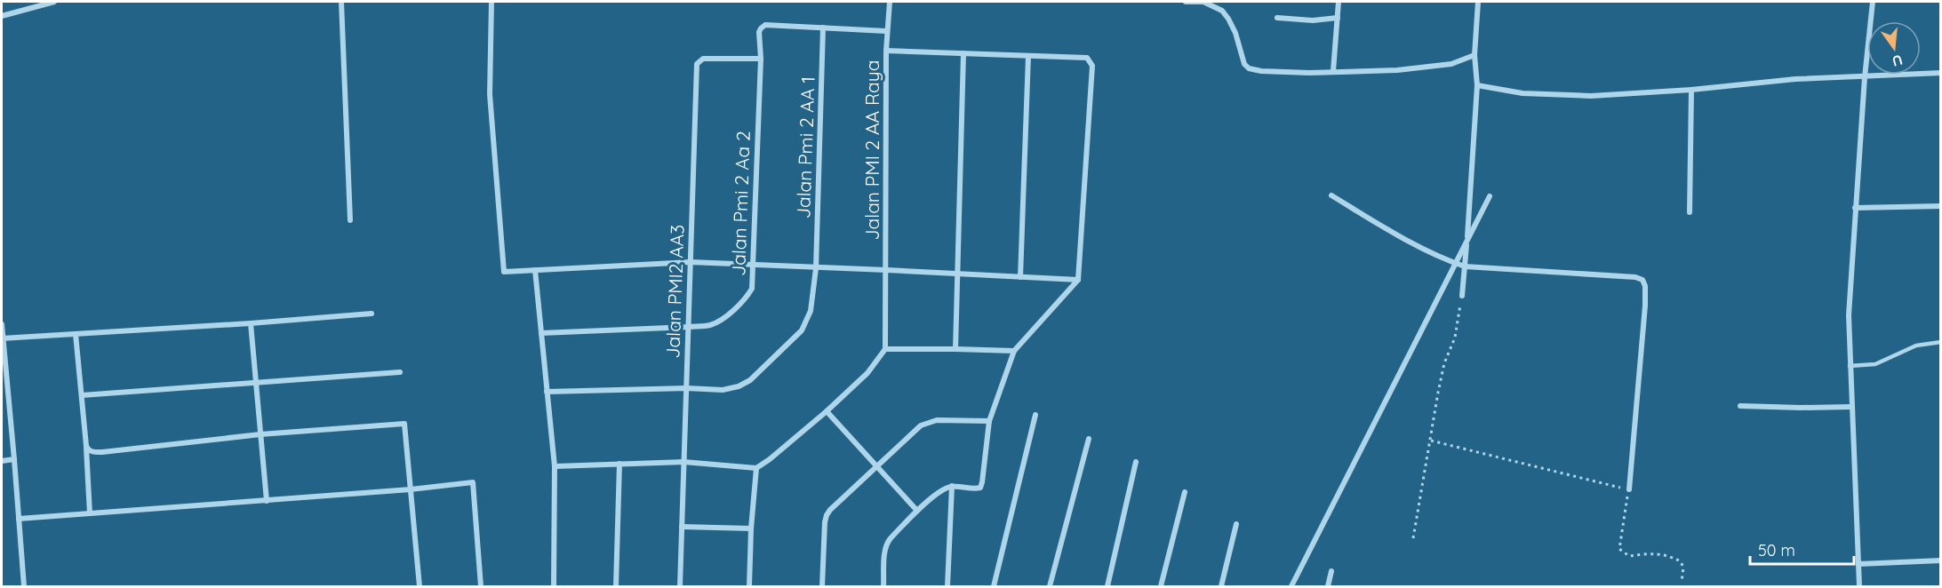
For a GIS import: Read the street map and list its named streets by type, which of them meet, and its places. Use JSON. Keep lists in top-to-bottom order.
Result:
{
  "streets": {
    "street": [
      "Jalan Pmi 2 AA 1",
      "Jalan PMI 2 AA Raya",
      "Jalan Pmi 2 Aa 2",
      "Jalan PMI2 AA3"
    ]
  },
  "crossings": [
    ["Jalan Pmi 2 AA 1", "Jalan Pmi 2 Aa 2"],
    ["Jalan Pmi 2 AA 1", "Jalan PMI2 AA3"],
    ["Jalan Pmi 2 Aa 2", "Jalan PMI2 AA3"]
  ],
  "scale_bar": "50 m",
  "north": "bottom"
}
